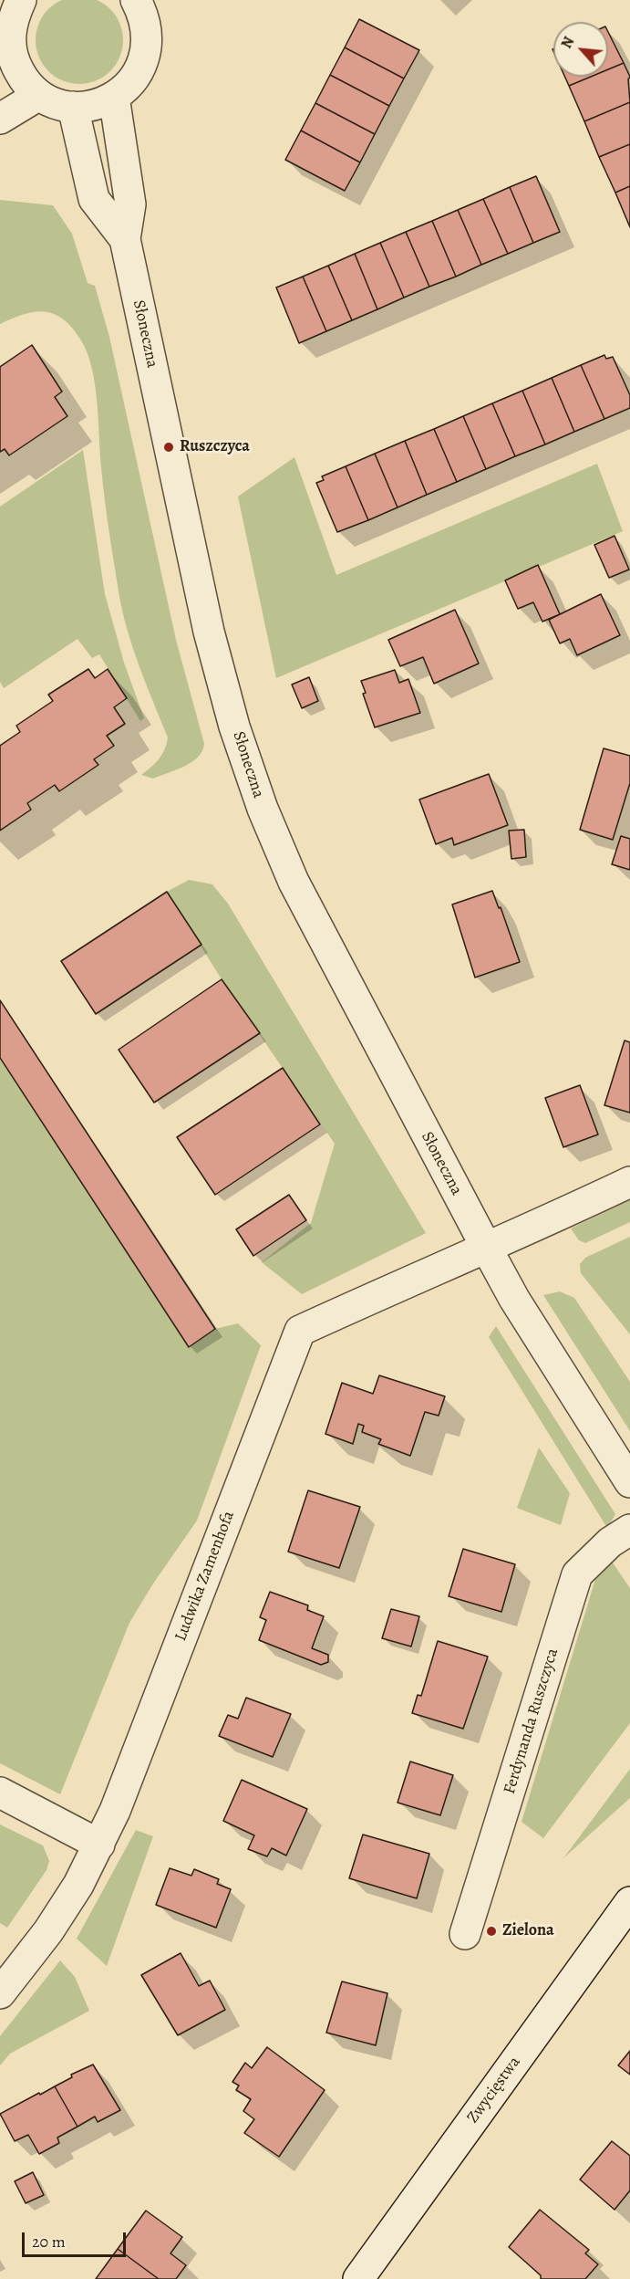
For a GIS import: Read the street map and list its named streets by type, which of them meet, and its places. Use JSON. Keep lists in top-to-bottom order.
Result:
{
  "streets": {
    "street": [
      "Słoneczna",
      "Ludwika Zamenhofa",
      "Ferdynanda Ruszczyca",
      "Zwycięstwa"
    ]
  },
  "crossings": [
    ["Słoneczna", "Ludwika Zamenhofa"]
  ],
  "places": ["Ruszczyca", "Zielona"],
  "scale_bar": "20 m",
  "north": "top left"
}
